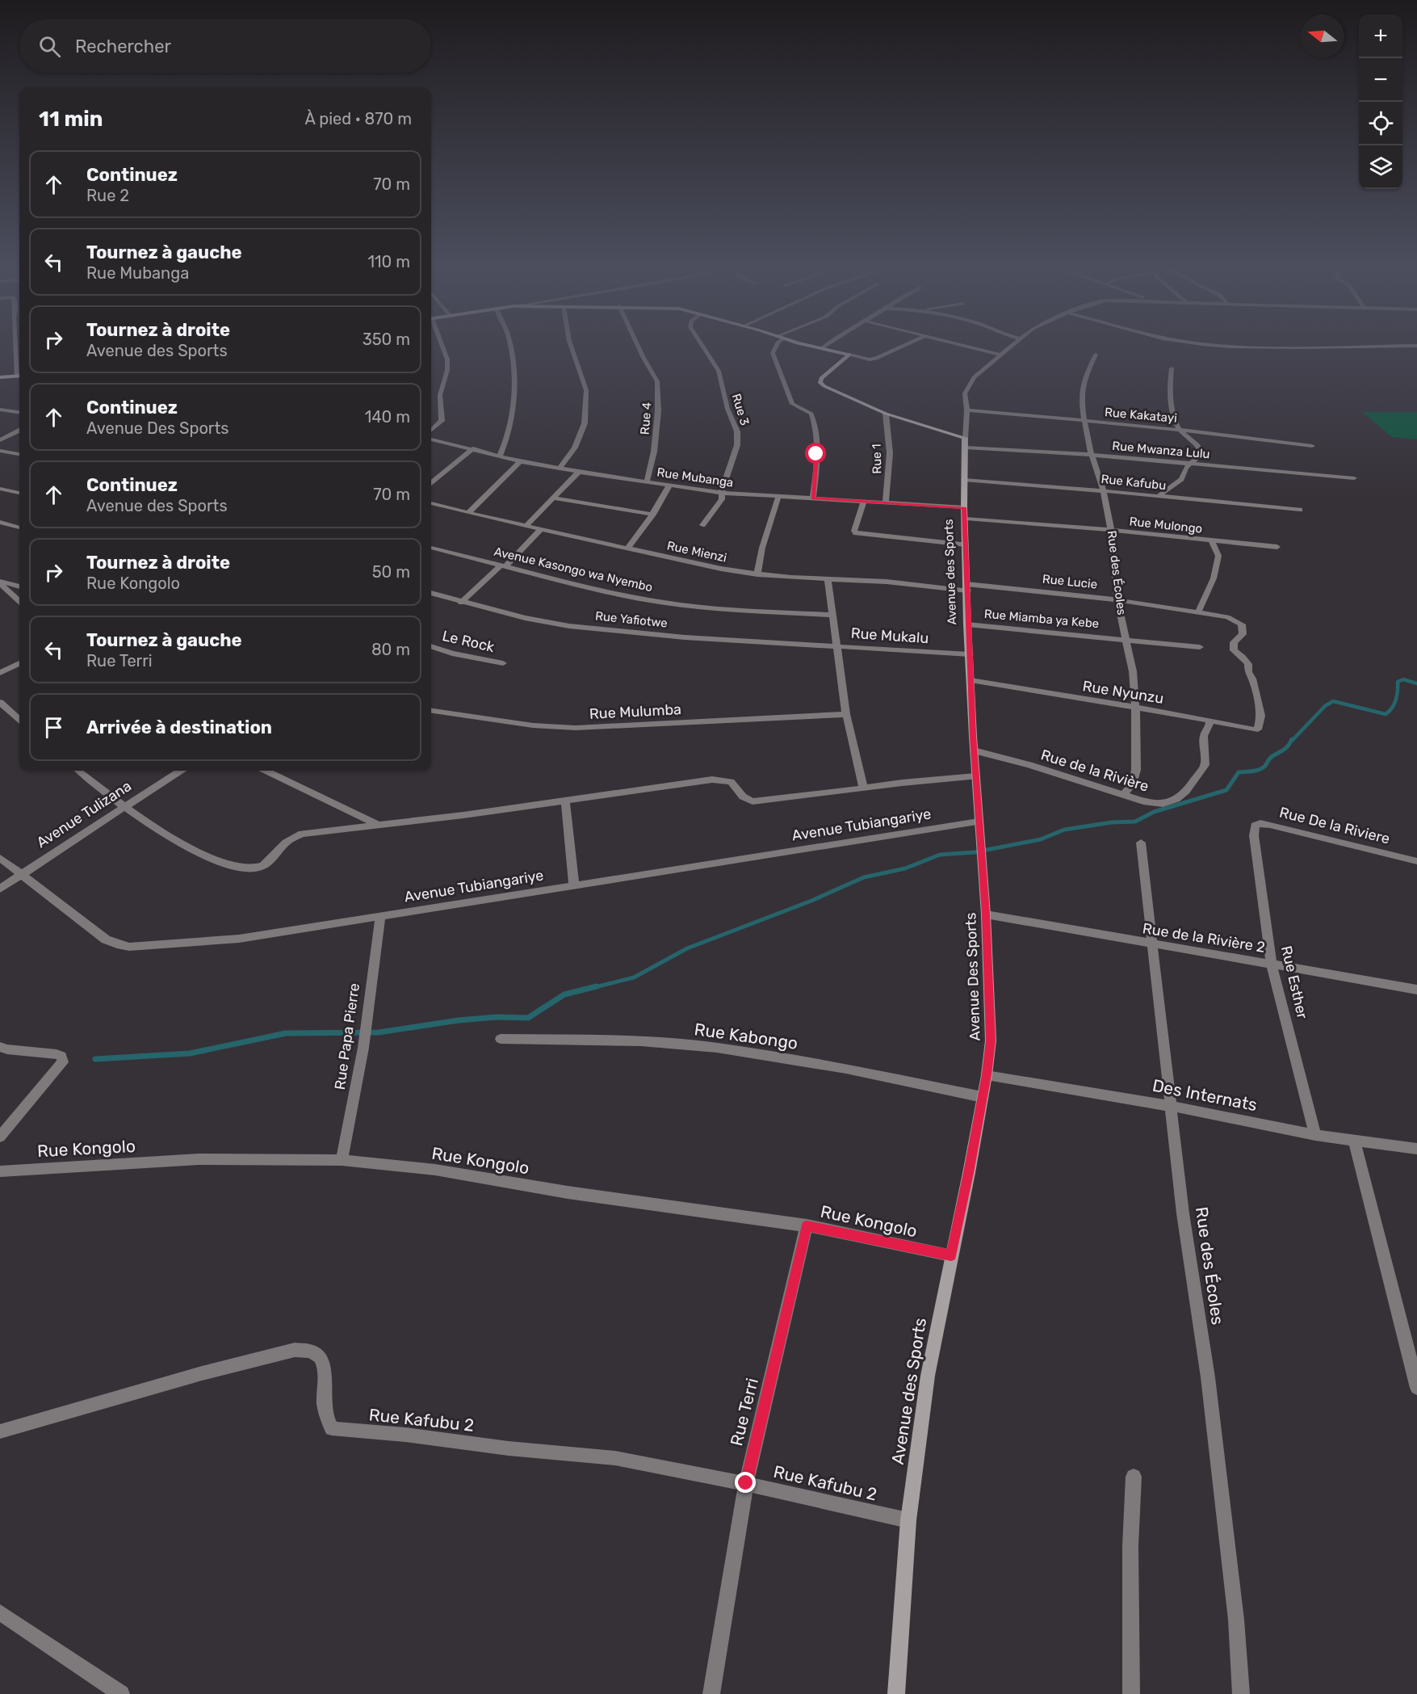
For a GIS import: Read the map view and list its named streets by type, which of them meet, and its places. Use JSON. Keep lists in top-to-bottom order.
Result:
{
  "streets": {
    "street": [
      "Rue 3",
      "Rue Kakatayi",
      "Rue 4",
      "Rue Mwanza Lulu",
      "Rue 1",
      "Rue Mubanga",
      "Rue Kafubu",
      "Rue Mulongo",
      "Rue Mienzi",
      "Avenue Kasongo wa Nyembo",
      "Avenue des Sports",
      "Rue des Écoles",
      "Rue Lucie",
      "Rue Miamba ya Kebe",
      "Rue Yafiotwe",
      "Rue Mukalu",
      "Le Rock",
      "Rue Nyunzu",
      "Rue Mulumba",
      "Rue de la Rivière",
      "Avenue Tulizana",
      "Avenue Tubiangariye",
      "Rue De la Riviere",
      "Rue de la Rivière 2",
      "Avenue Des Sports",
      "Rue Esther",
      "Rue Papa Pierre",
      "Rue Kabongo",
      "Des Internats",
      "Rue Kongolo",
      "Rue Terri",
      "Rue Kafubu 2"
    ]
  },
  "crossings": [
    ["Rue 3", "Rue Mubanga"],
    ["Rue Kakatayi", "Avenue des Sports"],
    ["Rue Kakatayi", "Rue des Écoles"],
    ["Rue 4", "Rue Mubanga"],
    ["Rue Mwanza Lulu", "Avenue des Sports"],
    ["Rue Mwanza Lulu", "Rue des Écoles"],
    ["Rue 1", "Rue Mubanga"],
    ["Rue Mubanga", "Avenue des Sports"],
    ["Rue Kafubu", "Avenue des Sports"],
    ["Rue Kafubu", "Rue des Écoles"],
    ["Rue Mulongo", "Avenue des Sports"],
    ["Rue Mulongo", "Rue des Écoles"],
    ["Rue Mienzi", "Avenue des Sports"],
    ["Rue Mienzi", "Rue Lucie"],
    ["Avenue des Sports", "Rue Lucie"],
    ["Avenue des Sports", "Rue Miamba ya Kebe"],
    ["Avenue des Sports", "Rue Mukalu"],
    ["Avenue des Sports", "Rue Nyunzu"],
    ["Avenue des Sports", "Rue de la Rivière"],
    ["Avenue des Sports", "Avenue Tubiangariye"],
    ["Avenue des Sports", "Avenue Des Sports"],
    ["Avenue des Sports", "Rue Kabongo"],
    ["Avenue des Sports", "Rue Kongolo"],
    ["Avenue des Sports", "Rue Kafubu 2"],
    ["Rue des Écoles", "Rue Lucie"],
    ["Rue des Écoles", "Rue Miamba ya Kebe"],
    ["Rue des Écoles", "Rue Nyunzu"],
    ["Rue des Écoles", "Rue de la Rivière"],
    ["Rue des Écoles", "Rue de la Rivière 2"],
    ["Rue des Écoles", "Des Internats"],
    ["Rue Lucie", "Rue Nyunzu"],
    ["Rue Yafiotwe", "Rue Mukalu"],
    ["Rue Nyunzu", "Rue de la Rivière"],
    ["Avenue Tulizana", "Avenue Tubiangariye"],
    ["Avenue Tubiangariye", "Rue Papa Pierre"],
    ["Rue De la Riviere", "Rue Esther"],
    ["Rue de la Rivière 2", "Avenue Des Sports"],
    ["Rue de la Rivière 2", "Rue Esther"],
    ["Avenue Des Sports", "Rue Kabongo"],
    ["Avenue Des Sports", "Des Internats"],
    ["Rue Esther", "Des Internats"],
    ["Rue Papa Pierre", "Rue Kongolo"],
    ["Rue Kongolo", "Rue Terri"],
    ["Rue Terri", "Rue Kafubu 2"]
  ],
  "north": "left",
  "page": {
    "map_buttons": ["+", "−"],
    "search": "Rechercher",
    "heading": ["11 min", "À pied · 870 m"],
    "list": [
      ["Continuez", "Rue 2", "70 m"],
      ["Tournez à gauche", "Rue Mubanga", "110 m"],
      ["Tournez à droite", "Avenue des Sports", "350 m"],
      ["Continuez", "Avenue Des Sports", "140 m"],
      ["Continuez", "Avenue des Sports", "70 m"],
      ["Tournez à droite", "Rue Kongolo", "50 m"],
      ["Tournez à gauche", "Rue Terri", "80 m"],
      "Arrivée à destination"
    ]
  }
}
